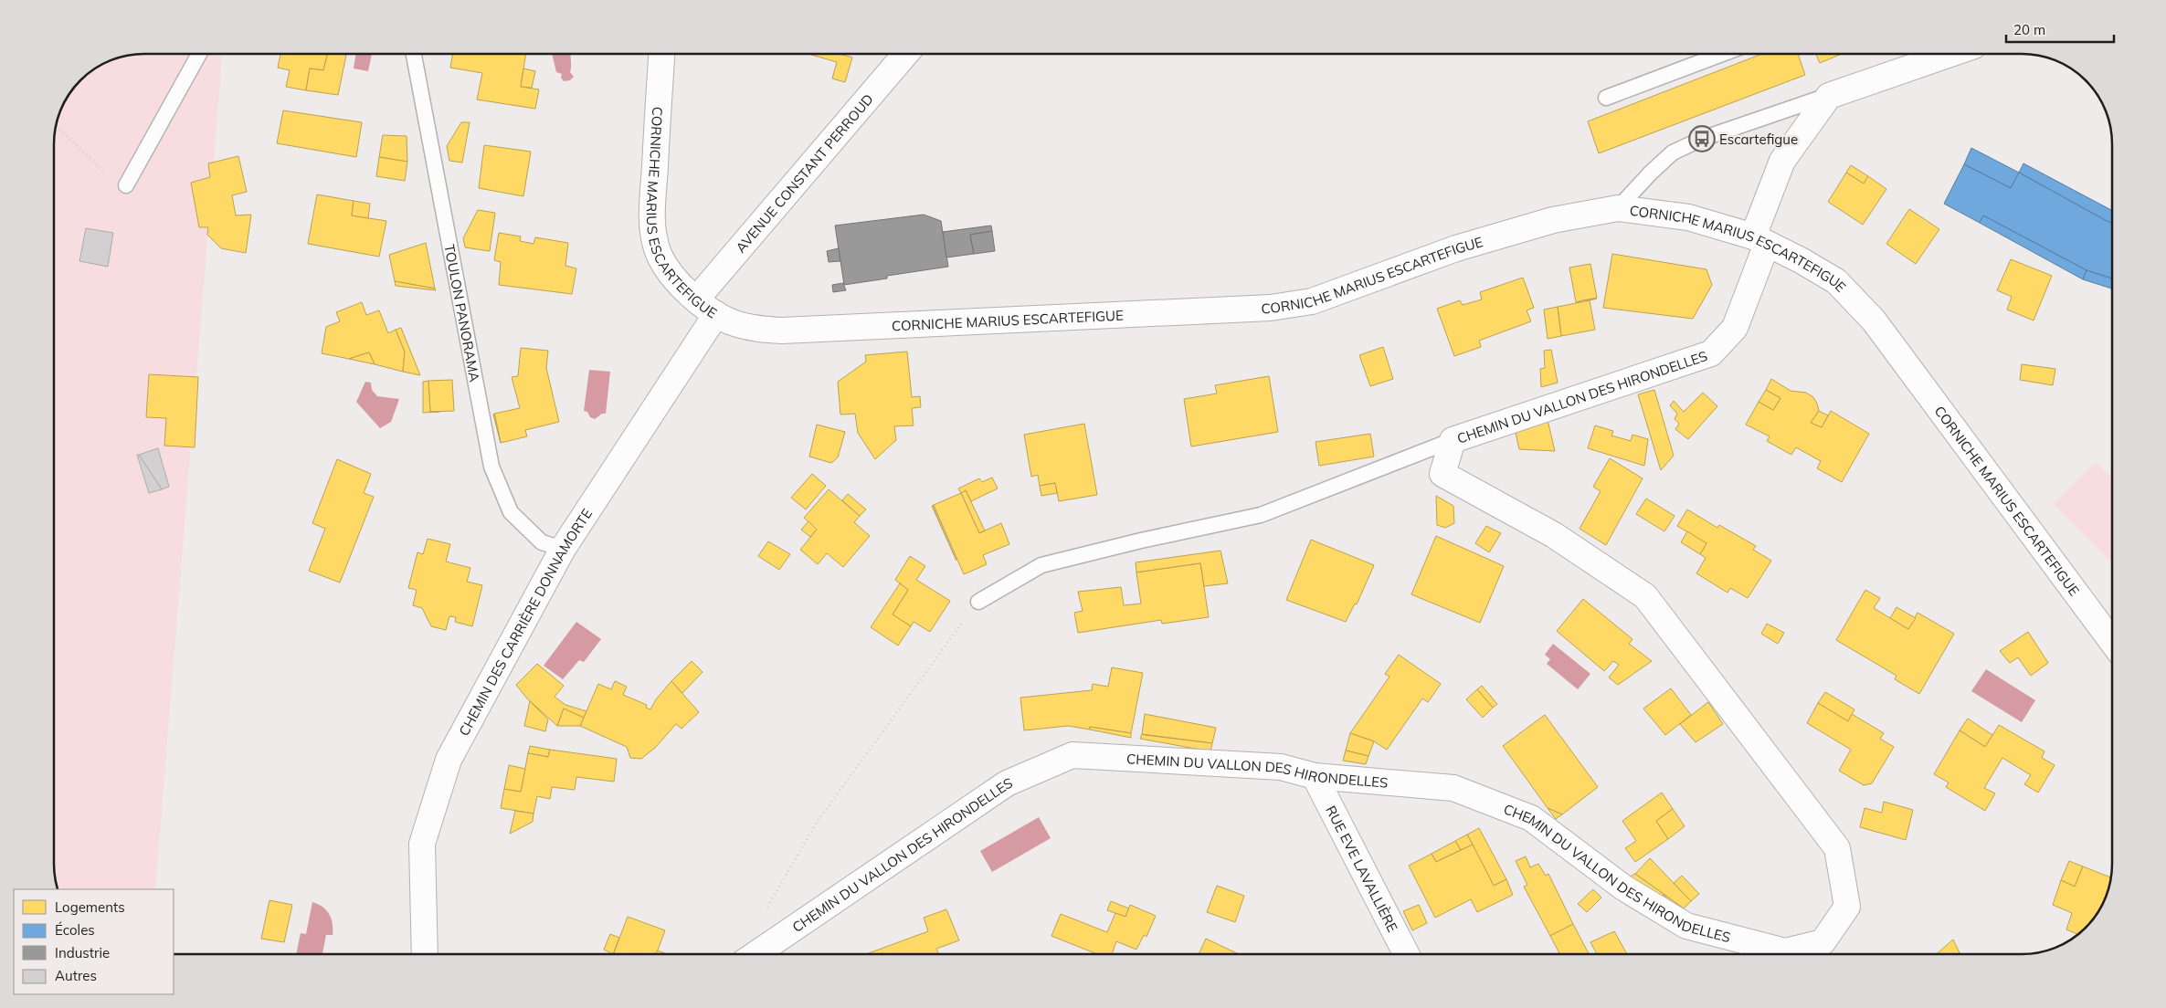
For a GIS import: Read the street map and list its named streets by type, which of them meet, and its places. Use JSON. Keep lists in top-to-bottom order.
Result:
{
  "streets": {
    "street": [
      "AVENUE CONSTANT PERROUD",
      "CORNICHE MARIUS ESCARTEFIGUE",
      "CHEMIN DU VALLON DES HIRONDELLES",
      "CHEMIN DES CARRIÈRE DONNAMORTE",
      "RUE EVE LAVALLIÈRE"
    ],
    "lane": ["TOULON PANORAMA"]
  },
  "crossings": [
    ["AVENUE CONSTANT PERROUD", "CORNICHE MARIUS ESCARTEFIGUE"],
    ["CORNICHE MARIUS ESCARTEFIGUE", "CHEMIN DU VALLON DES HIRONDELLES"],
    ["CORNICHE MARIUS ESCARTEFIGUE", "CHEMIN DES CARRIÈRE DONNAMORTE"],
    ["TOULON PANORAMA", "CHEMIN DES CARRIÈRE DONNAMORTE"],
    ["CHEMIN DU VALLON DES HIRONDELLES", "RUE EVE LAVALLIÈRE"]
  ],
  "places": {
    "bus stop": ["Escartefigue"]
  },
  "legend": [
    "Logements",
    "Écoles",
    "Industrie",
    "Autres"
  ],
  "scale_bar": "20 m"
}
